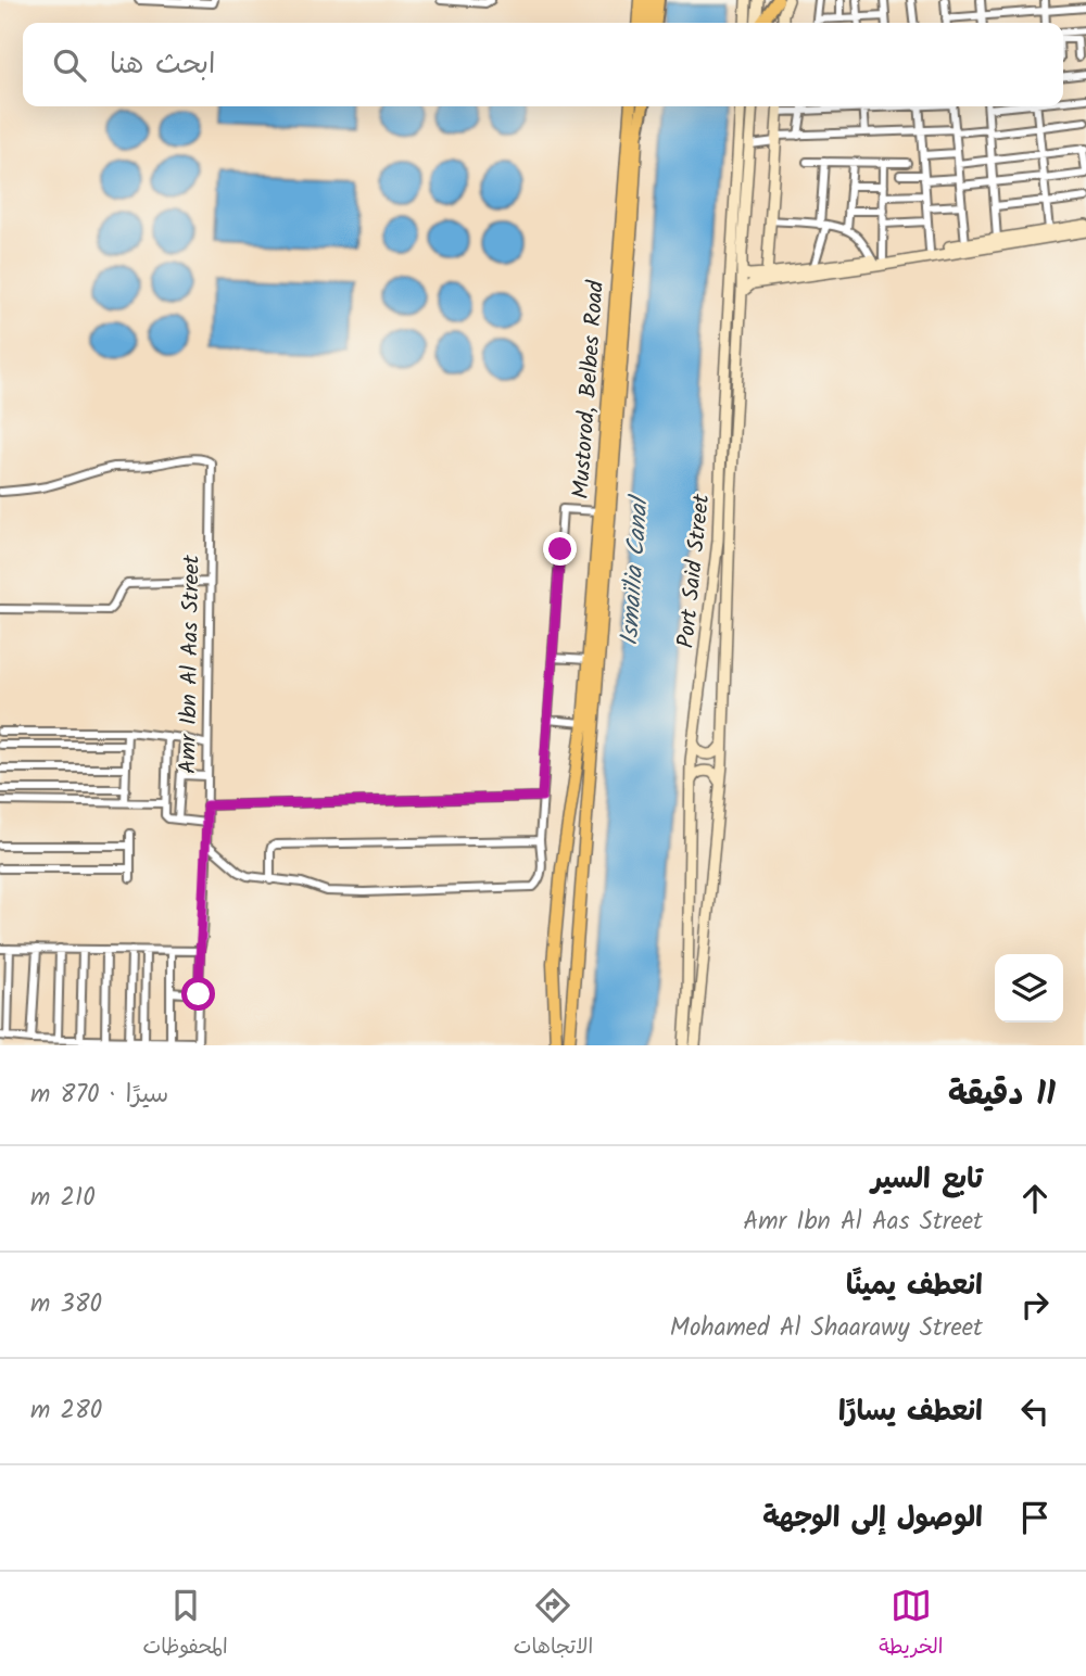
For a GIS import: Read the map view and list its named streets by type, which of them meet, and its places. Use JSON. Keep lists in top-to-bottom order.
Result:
{
  "streets": {
    "main road": ["Mustorod, Belbes Road", "Port Said Street"],
    "street": ["Amr Ibn Al Aas Street"]
  },
  "water": ["Ismaïlia Canal"],
  "page": {
    "search": "ابحث هنا",
    "heading": ["11 دقيقة", "سيرًا · 870 m"],
    "list": [
      ["تابع السير", "Amr Ibn Al Aas Street", "210 m"],
      ["انعطف يمينًا", "Mohamed Al Shaarawy Street", "380 m"],
      ["انعطف يسارًا", "280 m"],
      "الوصول إلى الوجهة"
    ],
    "nav": ["الخريطة", "الاتجاهات", "المحفوظات"]
  }
}
